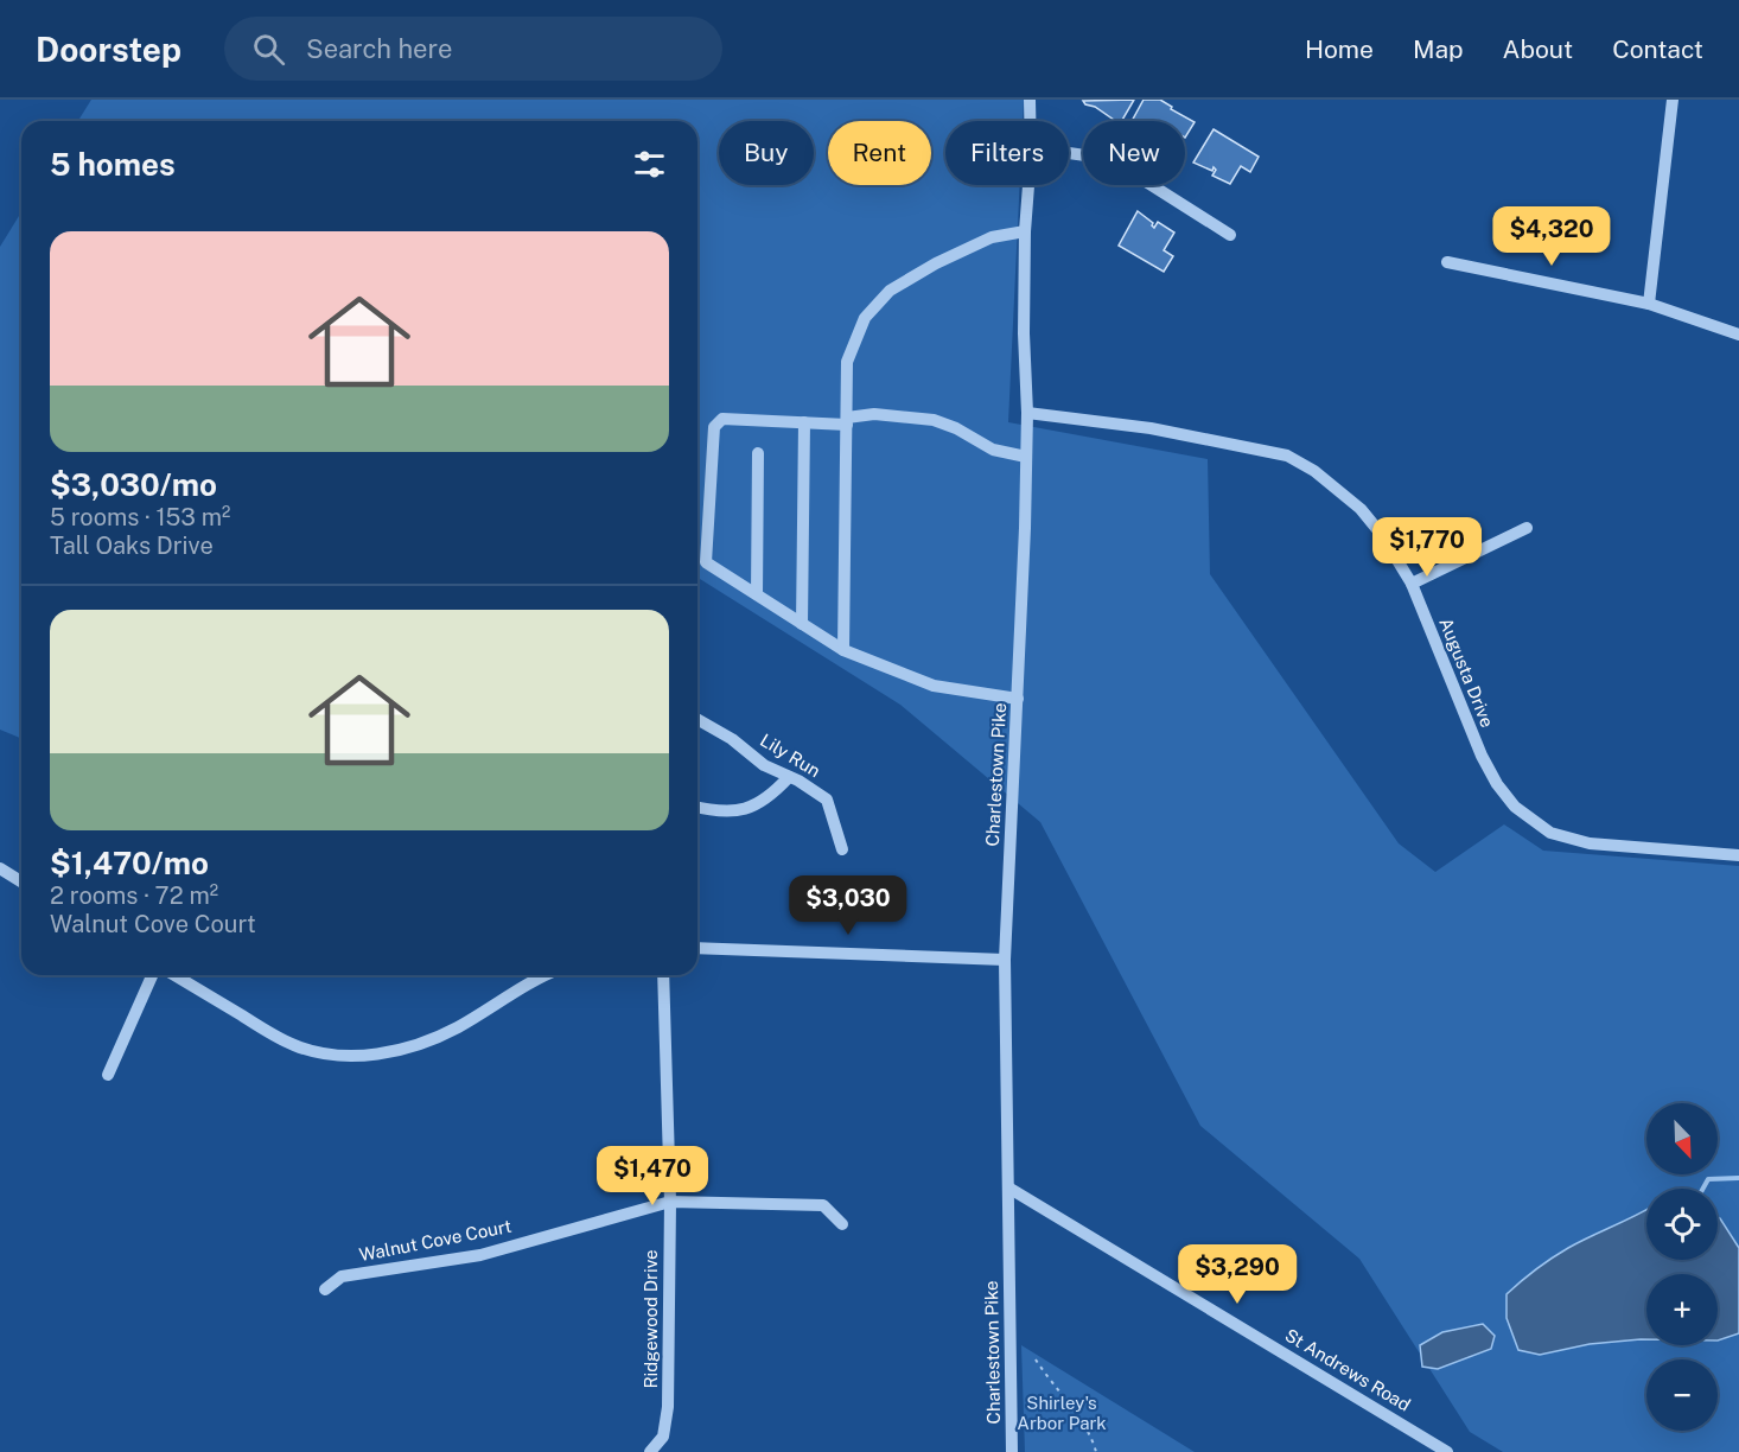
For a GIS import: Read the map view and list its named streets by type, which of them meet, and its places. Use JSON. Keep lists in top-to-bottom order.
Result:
{
  "streets": {
    "street": [
      "Augusta Drive",
      "Lily Run",
      "Charlestown Pike",
      "Walnut Cove Court",
      "Ridgewood Drive",
      "St Andrews Road"
    ]
  },
  "crossings": [
    ["Augusta Drive", "Charlestown Pike"],
    ["Charlestown Pike", "St Andrews Road"],
    ["Walnut Cove Court", "Ridgewood Drive"]
  ],
  "parks": ["Shirley's Arbor Park"],
  "north": "bottom right",
  "page": {
    "header": "Doorstep",
    "search": "Search here",
    "nav": [
      "Home",
      "Map",
      "About",
      "Contact"
    ],
    "chip": [
      "Buy",
      "Rent",
      "Filters",
      "New"
    ],
    "heading": "5 homes",
    "price": [
      "$4,320",
      "$1,770",
      "$3,030",
      "$1,470",
      "$3,290"
    ],
    "list": [
      {
        "name": "$3,030/mo",
        "note": "5 rooms · 153 m² · Tall Oaks Drive"
      },
      {
        "name": "$1,470/mo",
        "note": "2 rooms · 72 m² · Walnut Cove Court"
      }
    ],
    "map_buttons": ["+", "−"]
  }
}
